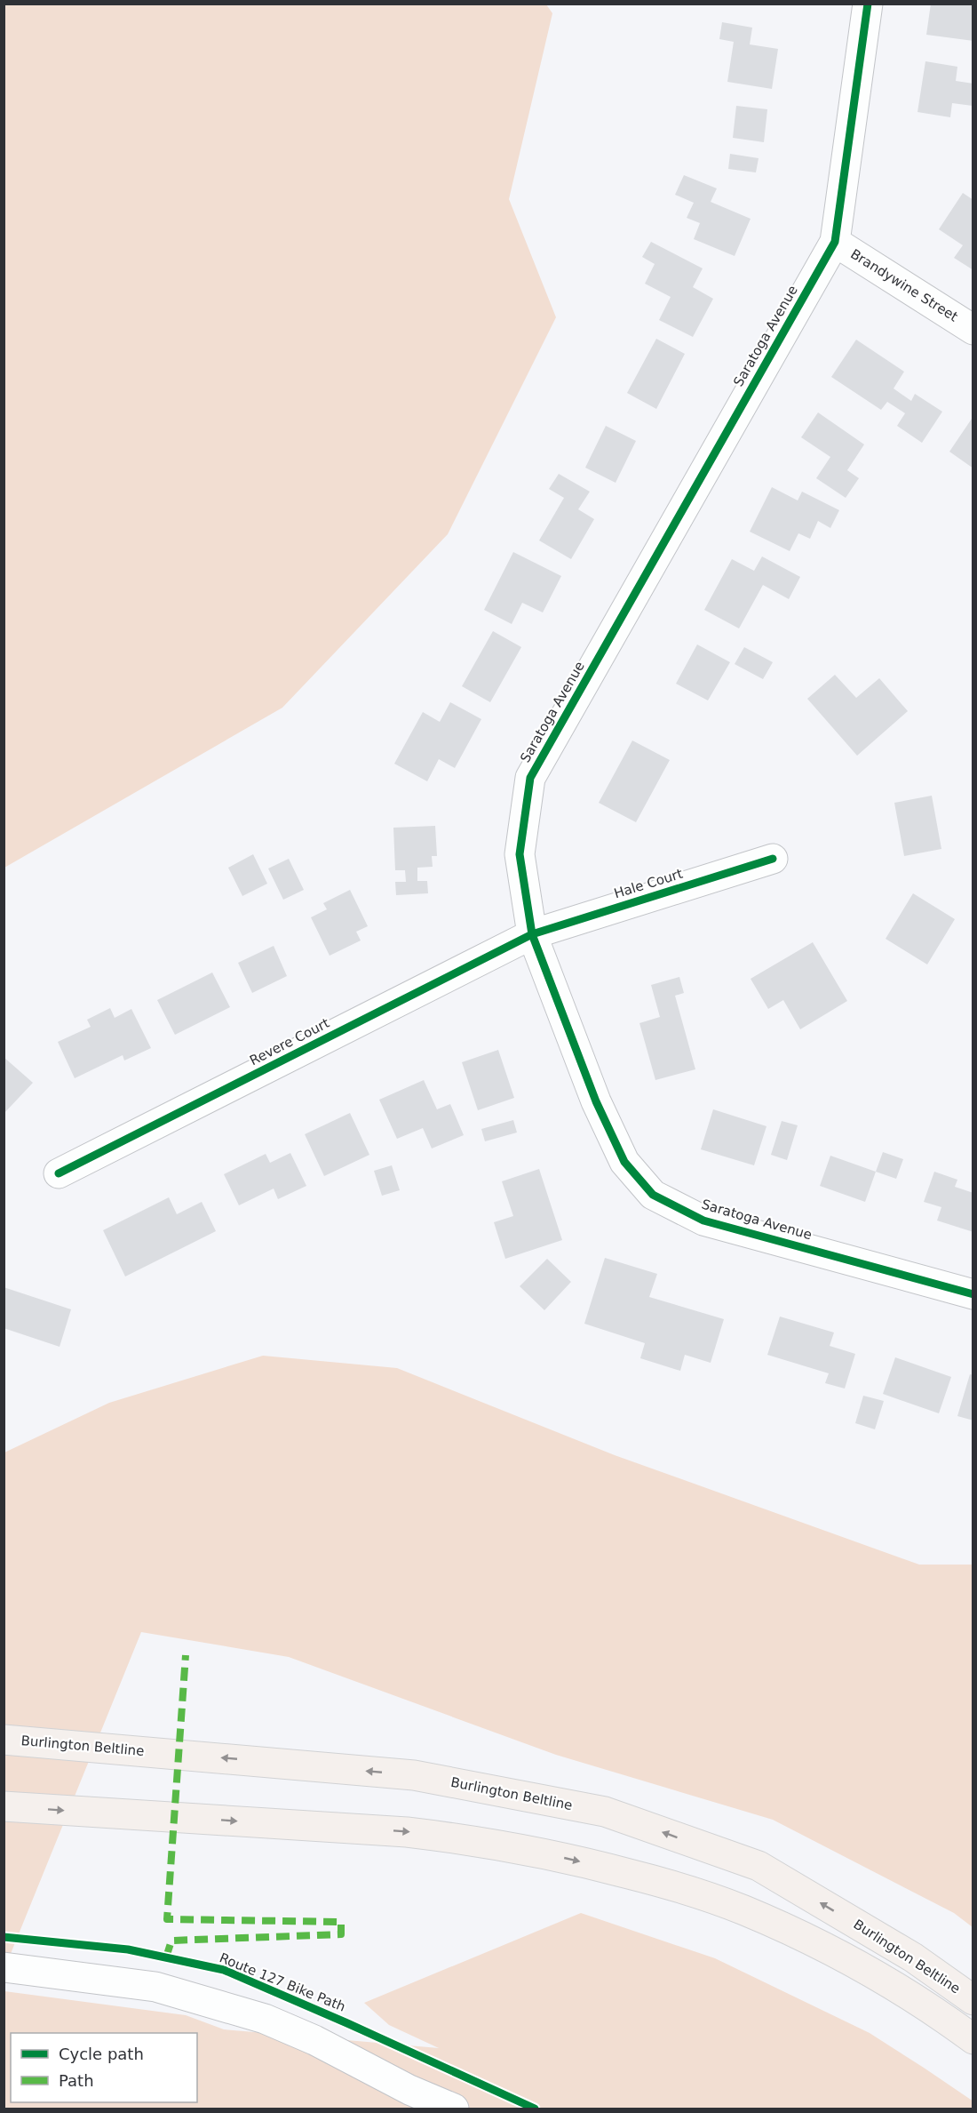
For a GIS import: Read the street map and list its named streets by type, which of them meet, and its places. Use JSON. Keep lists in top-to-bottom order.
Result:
{
  "streets": {
    "main road": ["Burlington Beltline"],
    "street": [
      "Brandywine Street",
      "Saratoga Avenue",
      "Hale Court",
      "Revere Court"
    ],
    "cycle path": ["Route 127 Bike Path"]
  },
  "crossings": [
    ["Brandywine Street", "Saratoga Avenue"],
    ["Saratoga Avenue", "Hale Court"],
    ["Saratoga Avenue", "Revere Court"],
    ["Hale Court", "Revere Court"]
  ],
  "legend": ["Cycle path", "Path"]
}
